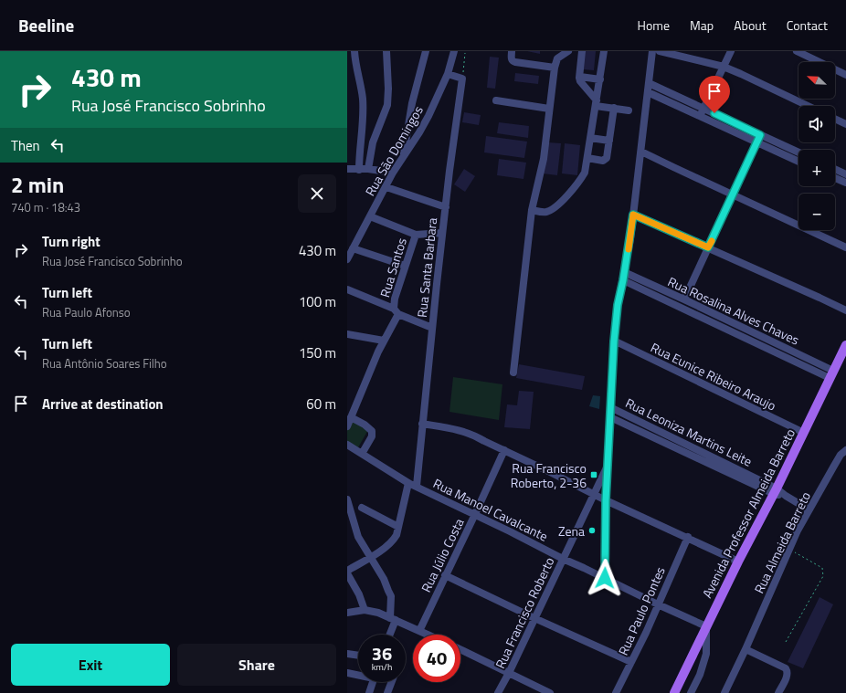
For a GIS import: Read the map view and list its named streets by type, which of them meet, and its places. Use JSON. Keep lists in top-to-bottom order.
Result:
{
  "streets": {
    "main road": ["Avenida Professor Almeida Barreto"],
    "street": [
      "Rua São Domingos",
      "Rua Santos",
      "Rua Santa Barbara",
      "Rua Rosalina Alves Chaves",
      "Rua Eunice Ribeiro Araujo",
      "Rua Leoniza Martins Leite",
      "Rua Manoel Cavalcante",
      "Rua Almeida Barreto",
      "Rua Júlio Costa",
      "Rua Paulo Pontes",
      "Rua Francisco Roberto"
    ]
  },
  "crossings": [
    ["Rua Santa Barbara", "Rua Manoel Cavalcante"],
    ["Rua Rosalina Alves Chaves", "Avenida Professor Almeida Barreto"],
    ["Rua Eunice Ribeiro Araujo", "Avenida Professor Almeida Barreto"],
    ["Rua Leoniza Martins Leite", "Avenida Professor Almeida Barreto"],
    ["Rua Manoel Cavalcante", "Avenida Professor Almeida Barreto"],
    ["Rua Manoel Cavalcante", "Rua Júlio Costa"],
    ["Rua Manoel Cavalcante", "Rua Paulo Pontes"],
    ["Rua Manoel Cavalcante", "Rua Francisco Roberto"]
  ],
  "places": {
    "transit": ["Rua Francisco Roberto, 2-36"],
    "other": ["Zena"]
  },
  "north": "top left",
  "page": {
    "header": "Beeline",
    "nav": [
      "Home",
      "Map",
      "About",
      "Contact"
    ],
    "turn": ["430 m", "Rua José Francisco Sobrinho"],
    "map_buttons": ["+", "−"],
    "then": "Then",
    "heading": ["2 min", "740 m · 18:43"],
    "list": [
      {
        "name": "Turn right",
        "note": "Rua José Francisco Sobrinho",
        "value": "430 m"
      },
      {
        "name": "Turn left",
        "note": "Rua Paulo Afonso",
        "value": "100 m"
      },
      {
        "name": "Turn left",
        "note": "Rua Antônio Soares Filho",
        "value": "150 m"
      },
      {
        "name": "Arrive at destination",
        "value": "60 m"
      }
    ],
    "speed": "36 km/h",
    "limit": "40",
    "buttons": ["Exit", "Share"]
  }
}
